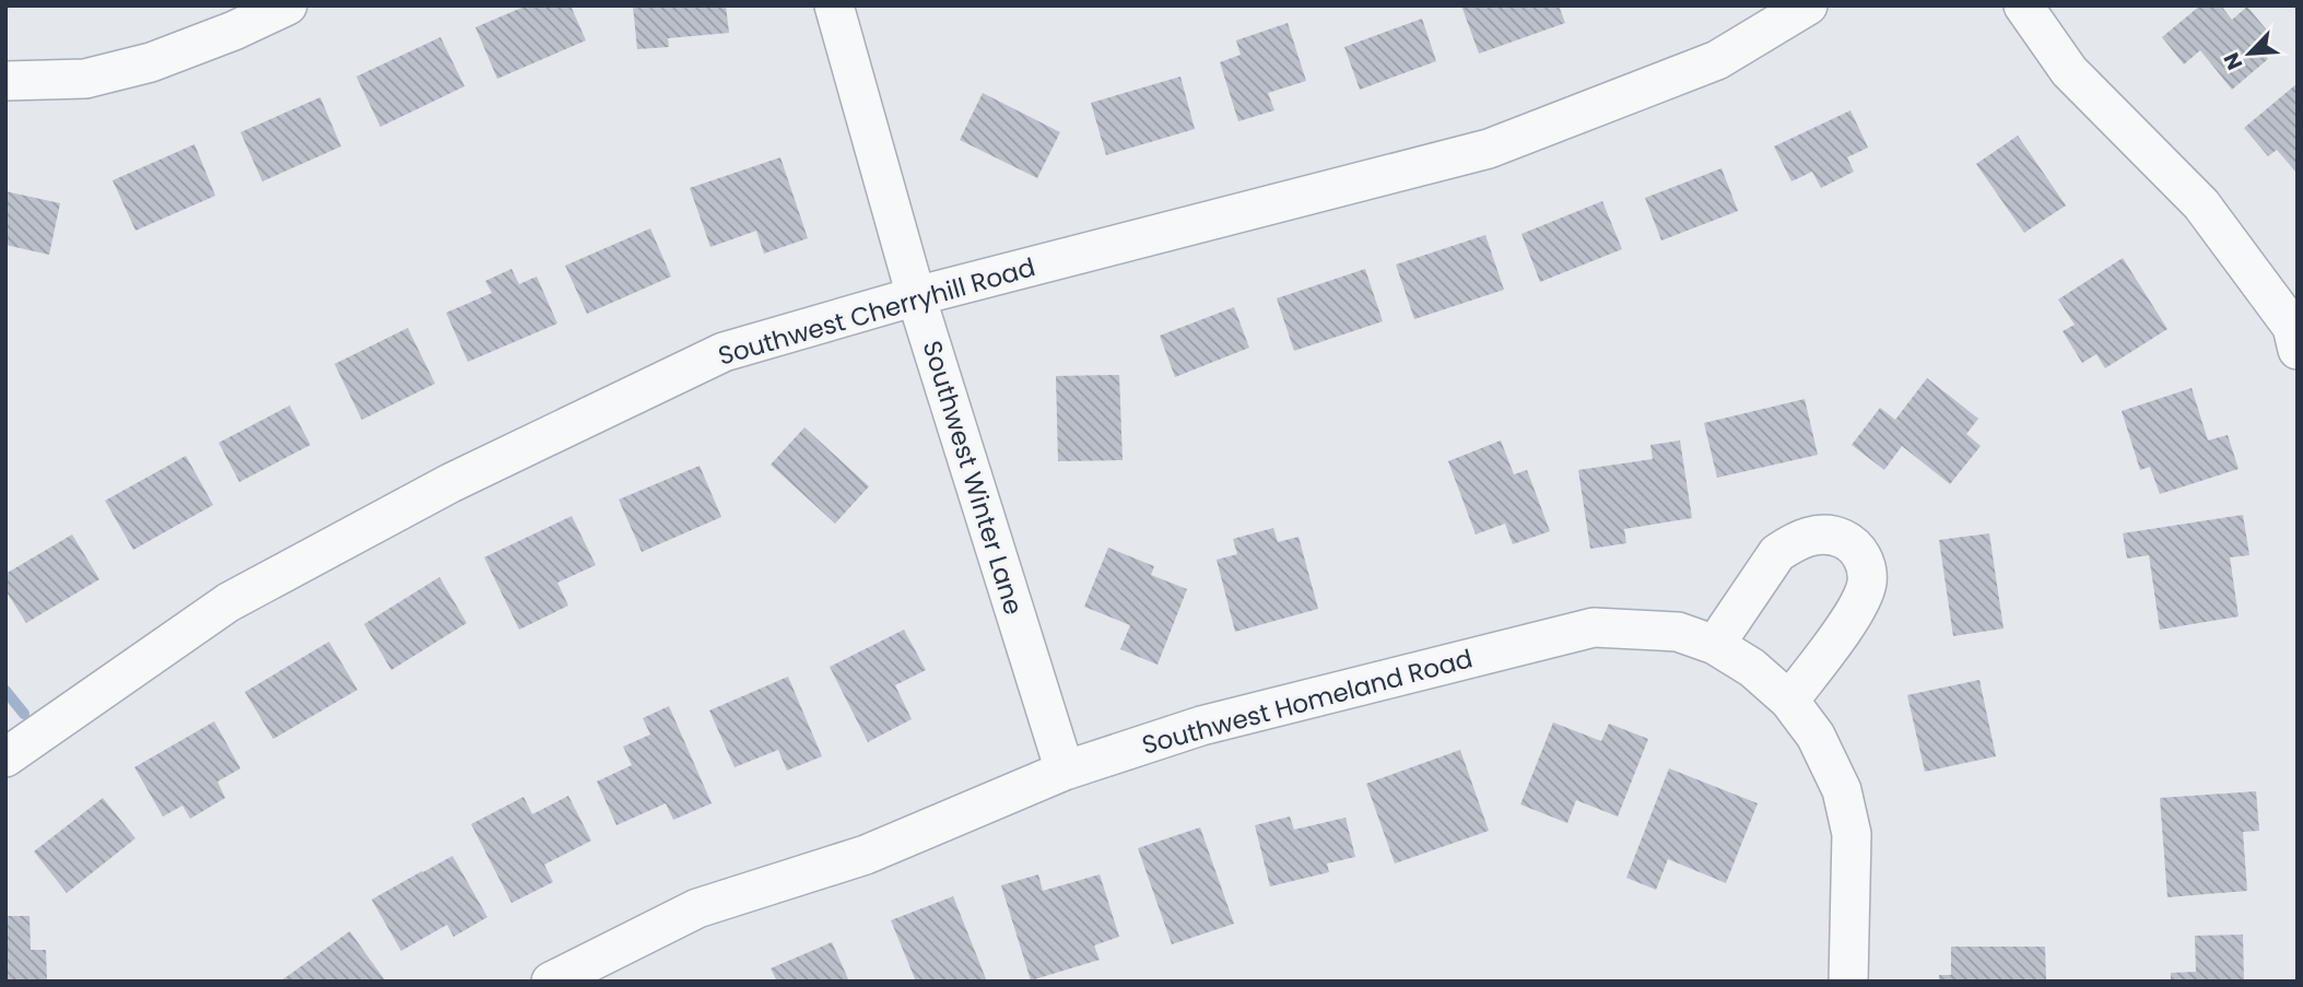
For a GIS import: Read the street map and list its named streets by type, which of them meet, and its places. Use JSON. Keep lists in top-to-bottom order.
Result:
{
  "streets": {
    "street": ["Southwest Cherryhill Road", "Southwest Winter Lane", "Southwest Homeland Road"]
  },
  "crossings": [
    ["Southwest Cherryhill Road", "Southwest Winter Lane"],
    ["Southwest Winter Lane", "Southwest Homeland Road"]
  ],
  "north": "bottom left"
}
